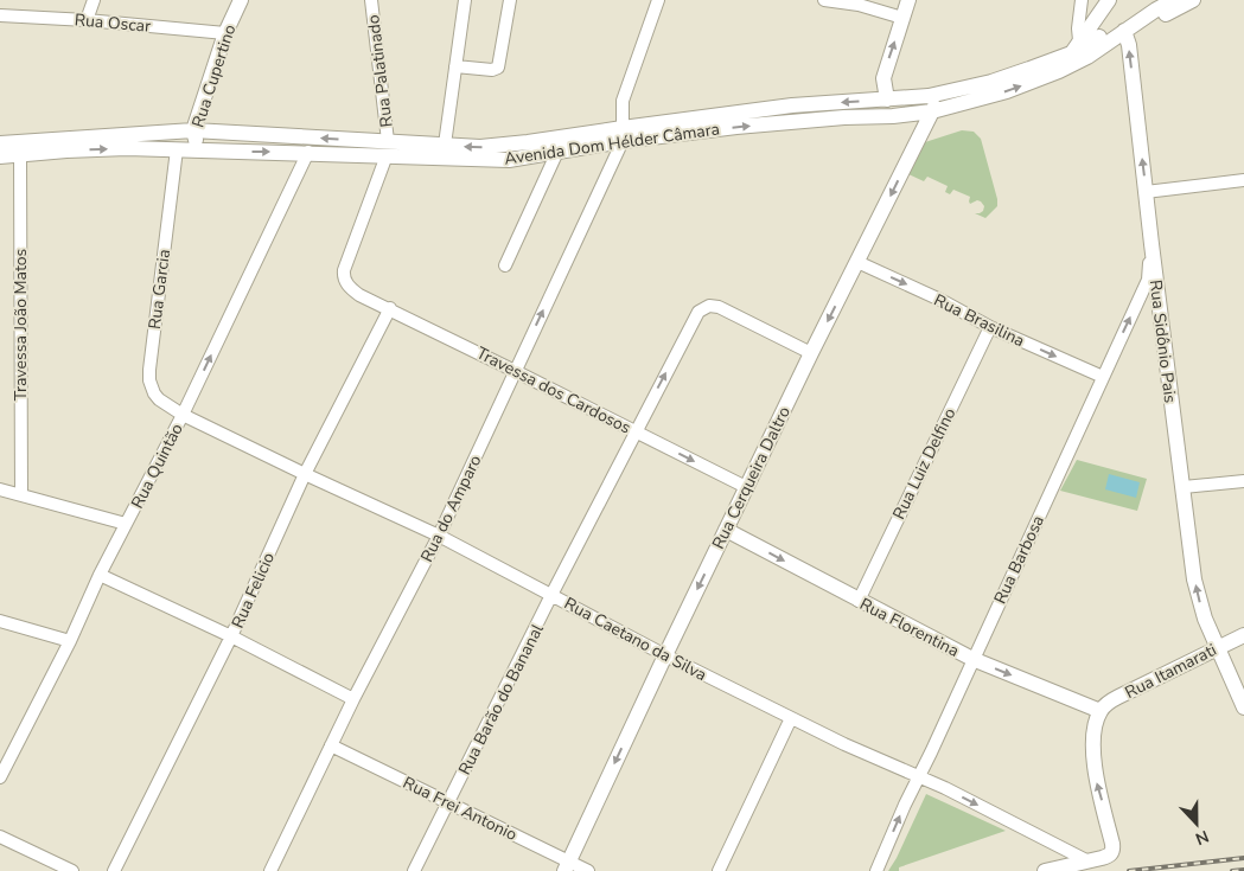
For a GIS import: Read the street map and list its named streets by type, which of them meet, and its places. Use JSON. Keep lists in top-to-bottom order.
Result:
{
  "streets": {
    "main road": [
      "Rua Cupertino",
      "Avenida Dom Hélder Câmara",
      "Rua Sidônio Pais",
      "Rua Cerqueira Daltro",
      "Rua Florentina",
      "Rua Itamarati"
    ],
    "street": [
      "Rua Oscar",
      "Rua Palatinado",
      "Rua Garcia",
      "Rua Brasilina",
      "Travessa João Matos",
      "Travessa dos Cardosos",
      "Rua Luiz Delfino",
      "Rua Quintão",
      "Rua do Amparo",
      "Rua Barbosa",
      "Rua Felicio",
      "Rua Caetano da Silva",
      "Rua Barão do Bananal",
      "Rua Frei Antonio"
    ]
  },
  "crossings": [
    ["Rua Oscar", "Rua Cupertino"],
    ["Rua Palatinado", "Avenida Dom Hélder Câmara"],
    ["Rua Palatinado", "Travessa dos Cardosos"],
    ["Rua Cupertino", "Avenida Dom Hélder Câmara"],
    ["Avenida Dom Hélder Câmara", "Rua Garcia"],
    ["Avenida Dom Hélder Câmara", "Travessa João Matos"],
    ["Avenida Dom Hélder Câmara", "Rua Sidônio Pais"],
    ["Avenida Dom Hélder Câmara", "Travessa dos Cardosos"],
    ["Avenida Dom Hélder Câmara", "Rua Quintão"],
    ["Avenida Dom Hélder Câmara", "Rua Cerqueira Daltro"],
    ["Avenida Dom Hélder Câmara", "Rua do Amparo"],
    ["Rua Garcia", "Rua Quintão"],
    ["Rua Garcia", "Rua Caetano da Silva"],
    ["Rua Brasilina", "Rua Luiz Delfino"],
    ["Rua Brasilina", "Rua Cerqueira Daltro"],
    ["Rua Brasilina", "Rua Barbosa"],
    ["Rua Sidônio Pais", "Rua Barbosa"],
    ["Rua Sidônio Pais", "Rua Itamarati"],
    ["Travessa dos Cardosos", "Rua Cerqueira Daltro"],
    ["Travessa dos Cardosos", "Rua do Amparo"],
    ["Travessa dos Cardosos", "Rua Felicio"],
    ["Travessa dos Cardosos", "Rua Barão do Bananal"],
    ["Rua Luiz Delfino", "Rua Florentina"],
    ["Rua Quintão", "Rua Caetano da Silva"],
    ["Rua Cerqueira Daltro", "Rua Florentina"],
    ["Rua Cerqueira Daltro", "Rua Caetano da Silva"],
    ["Rua Cerqueira Daltro", "Rua Barão do Bananal"],
    ["Rua Cerqueira Daltro", "Rua Frei Antonio"],
    ["Rua do Amparo", "Rua Caetano da Silva"],
    ["Rua do Amparo", "Rua Frei Antonio"],
    ["Rua Barbosa", "Rua Florentina"],
    ["Rua Barbosa", "Rua Caetano da Silva"],
    ["Rua Felicio", "Rua Caetano da Silva"],
    ["Rua Florentina", "Rua Itamarati"],
    ["Rua Caetano da Silva", "Rua Barão do Bananal"],
    ["Rua Barão do Bananal", "Rua Frei Antonio"]
  ],
  "one_way": [
    "Rua Brasilina",
    "Rua Sidônio Pais",
    "Rua Quintão",
    "Rua Cerqueira Daltro",
    "Rua Barbosa",
    "Rua Florentina"
  ],
  "north": "bottom"
}
